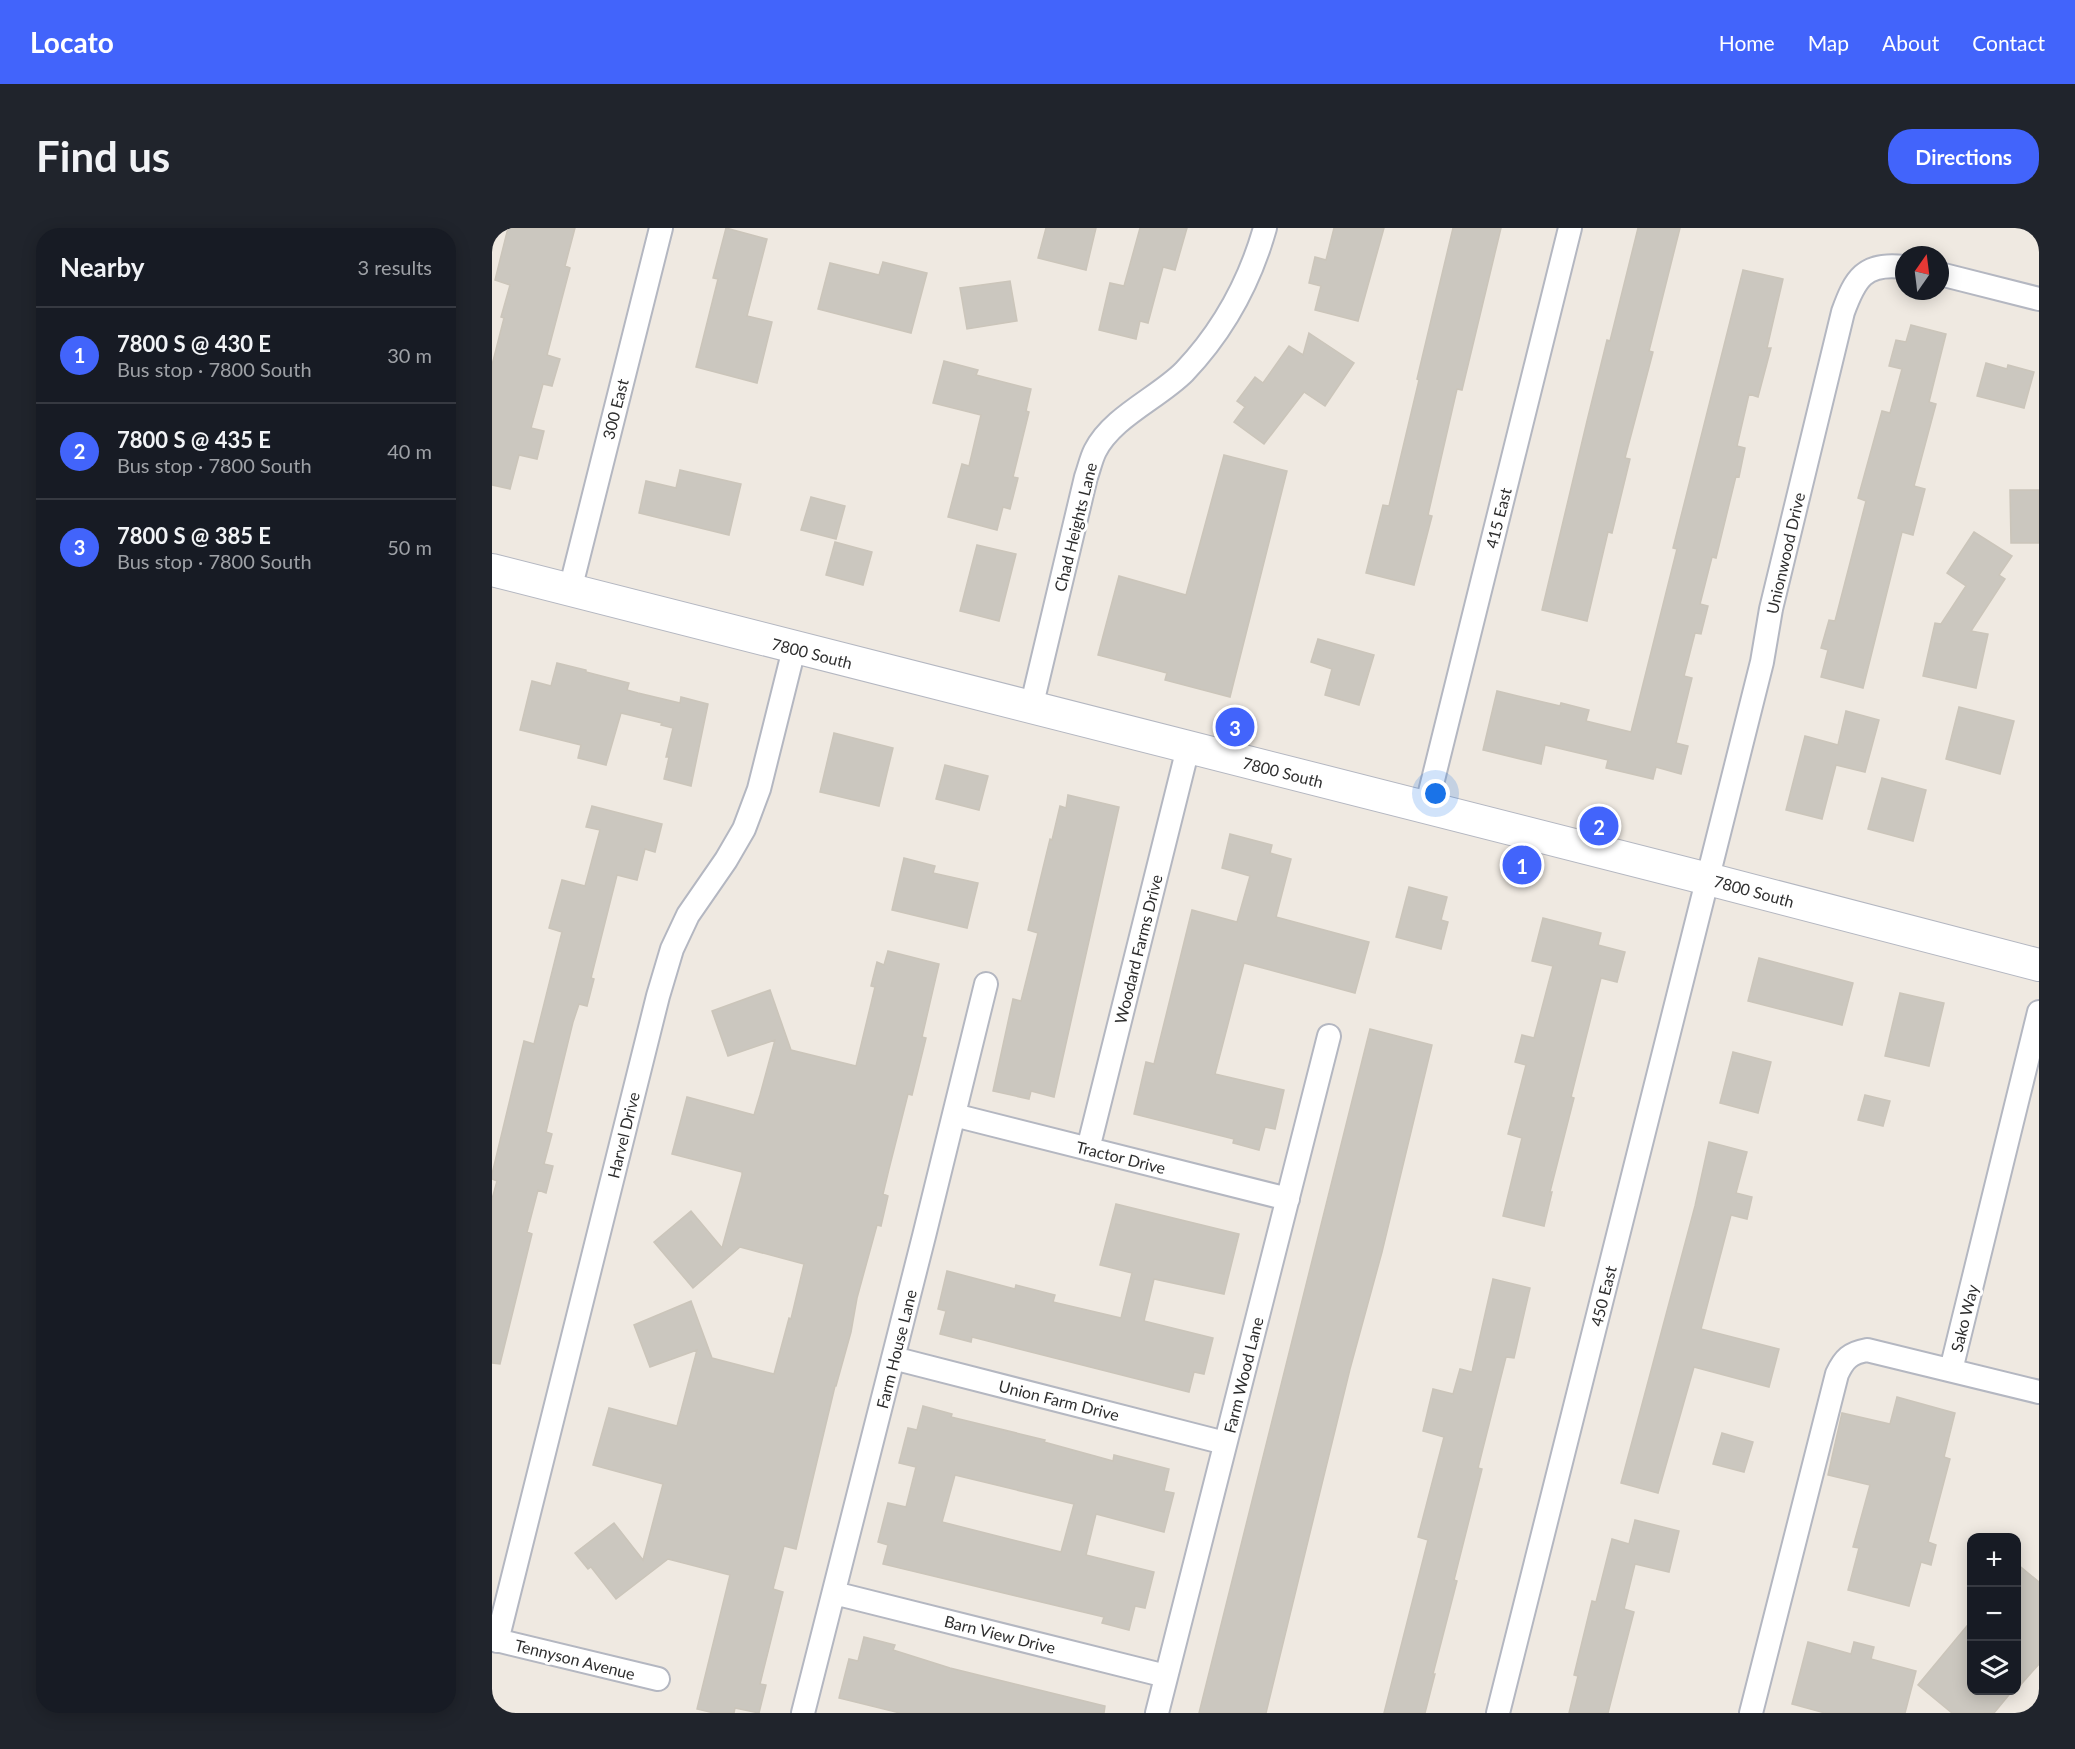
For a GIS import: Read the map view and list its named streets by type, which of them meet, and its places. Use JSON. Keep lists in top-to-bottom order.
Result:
{
  "streets": {
    "main road": ["7800 South"],
    "street": [
      "300 East",
      "415 East",
      "Chad Heights Lane",
      "Unionwood Drive",
      "Woodard Farms Drive",
      "Harvel Drive",
      "Tractor Drive",
      "450 East",
      "Sako Way",
      "Farm House Lane",
      "Farm Wood Lane",
      "Union Farm Drive",
      "Barn View Drive",
      "Tennyson Avenue"
    ]
  },
  "crossings": [
    ["300 East", "7800 South"],
    ["415 East", "7800 South"],
    ["Chad Heights Lane", "7800 South"],
    ["Unionwood Drive", "7800 South"],
    ["Unionwood Drive", "450 East"],
    ["7800 South", "Woodard Farms Drive"],
    ["7800 South", "Harvel Drive"],
    ["7800 South", "450 East"],
    ["Woodard Farms Drive", "Tractor Drive"],
    ["Harvel Drive", "Tennyson Avenue"],
    ["Tractor Drive", "Farm House Lane"],
    ["Tractor Drive", "Farm Wood Lane"],
    ["Farm House Lane", "Union Farm Drive"],
    ["Farm House Lane", "Barn View Drive"],
    ["Farm Wood Lane", "Union Farm Drive"],
    ["Farm Wood Lane", "Barn View Drive"]
  ],
  "north": "top",
  "page": {
    "header": "Locato",
    "nav": [
      "Home",
      "Map",
      "About",
      "Contact"
    ],
    "buttons": "Directions",
    "title": "Find us",
    "heading": ["Nearby", "3 results"],
    "list": [
      {
        "mark": "1",
        "name": "7800 S @ 430 E",
        "note": "Bus stop · 7800 South",
        "value": "30 m"
      },
      {
        "mark": "2",
        "name": "7800 S @ 435 E",
        "note": "Bus stop · 7800 South",
        "value": "40 m"
      },
      {
        "mark": "3",
        "name": "7800 S @ 385 E",
        "note": "Bus stop · 7800 South",
        "value": "50 m"
      }
    ],
    "pins": ["3", "2", "1"],
    "map_buttons": ["+", "−"]
  }
}
